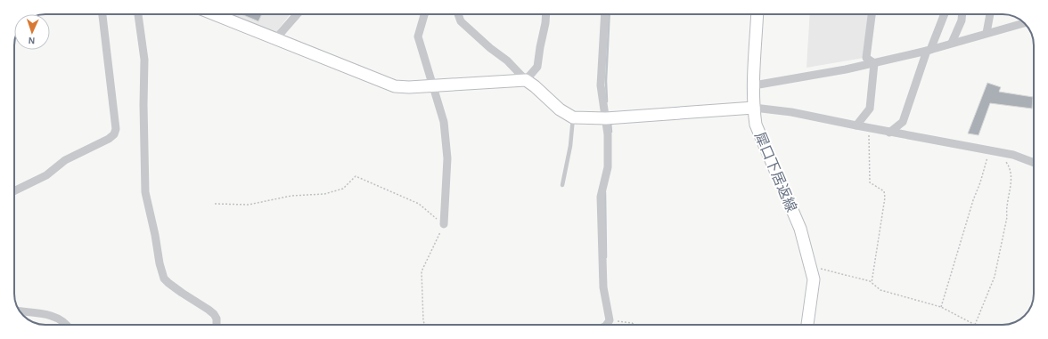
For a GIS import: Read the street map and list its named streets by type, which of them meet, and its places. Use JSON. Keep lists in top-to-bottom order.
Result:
{
  "streets": {
    "street": ["犀口下居返線"]
  },
  "north": "bottom"
}
